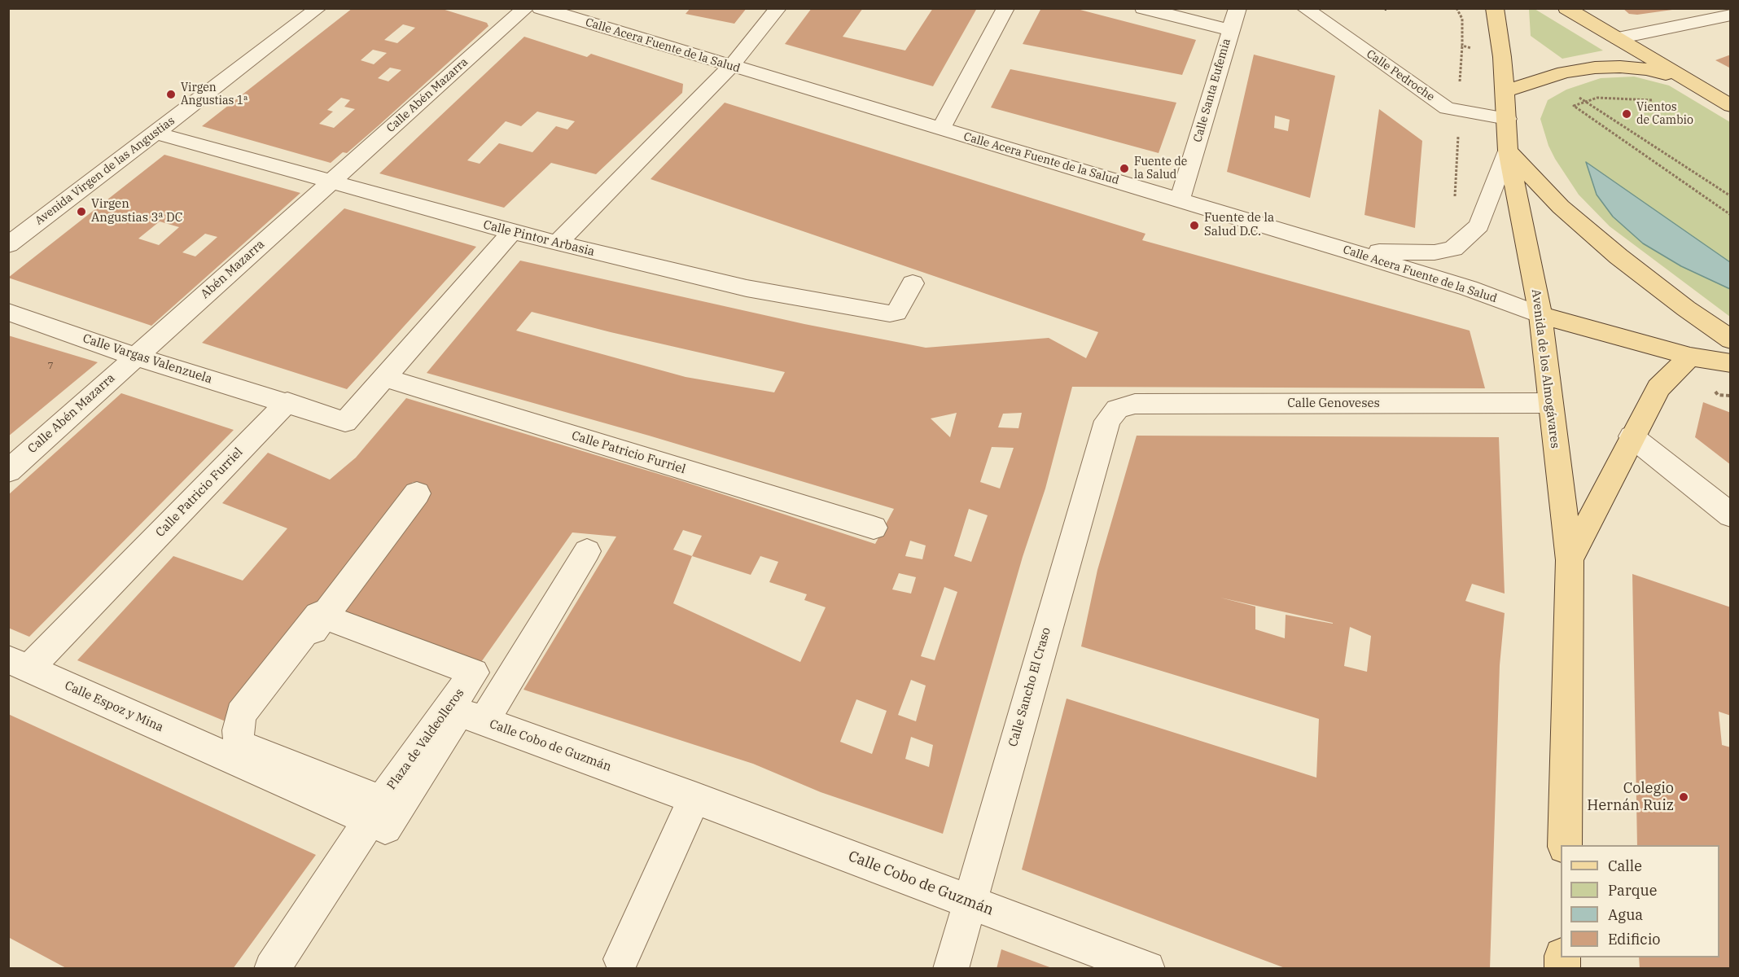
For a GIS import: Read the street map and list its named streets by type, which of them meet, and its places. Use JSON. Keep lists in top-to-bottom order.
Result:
{
  "streets": {
    "main road": ["Avenida de los Almogávares"],
    "street": [
      "Calle Acera Fuente de la Salud",
      "Calle Pedroche",
      "Calle Santa Eufemia",
      "Calle Abén Mazarra",
      "Avenida Virgen de las Angustias",
      "Calle Pintor Arbasia",
      "Abén Mazarra",
      "Calle Vargas Valenzuela",
      "Calle Genoveses",
      "Calle Patricio Furriel",
      "Calle Sancho El Craso",
      "Calle Espoz y Mina",
      "Plaza de Valdeolleros",
      "Calle Cobo de Guzmán"
    ]
  },
  "crossings": [
    ["Calle Acera Fuente de la Salud", "Calle Santa Eufemia"],
    ["Calle Acera Fuente de la Salud", "Avenida de los Almogávares"],
    ["Calle Pedroche", "Avenida de los Almogávares"],
    ["Calle Abén Mazarra", "Calle Pintor Arbasia"],
    ["Calle Abén Mazarra", "Abén Mazarra"],
    ["Calle Abén Mazarra", "Calle Vargas Valenzuela"],
    ["Avenida Virgen de las Angustias", "Calle Pintor Arbasia"],
    ["Calle Pintor Arbasia", "Abén Mazarra"],
    ["Abén Mazarra", "Calle Vargas Valenzuela"],
    ["Calle Vargas Valenzuela", "Calle Patricio Furriel"],
    ["Avenida de los Almogávares", "Calle Genoveses"],
    ["Calle Genoveses", "Calle Sancho El Craso"],
    ["Calle Patricio Furriel", "Calle Espoz y Mina"],
    ["Calle Sancho El Craso", "Calle Cobo de Guzmán"],
    ["Calle Espoz y Mina", "Plaza de Valdeolleros"],
    ["Plaza de Valdeolleros", "Calle Cobo de Guzmán"]
  ],
  "places": [
    "Virgen Angustias 1ª",
    "Vientos de Cambio",
    "Fuente de la Salud",
    "Virgen Angustias 3ª DC",
    "Fuente de la Salud D.C.",
    "Colegio Hernán Ruiz"
  ],
  "house_numbers": ["7"],
  "legend": [
    "Calle",
    "Parque",
    "Agua",
    "Edificio"
  ]
}
